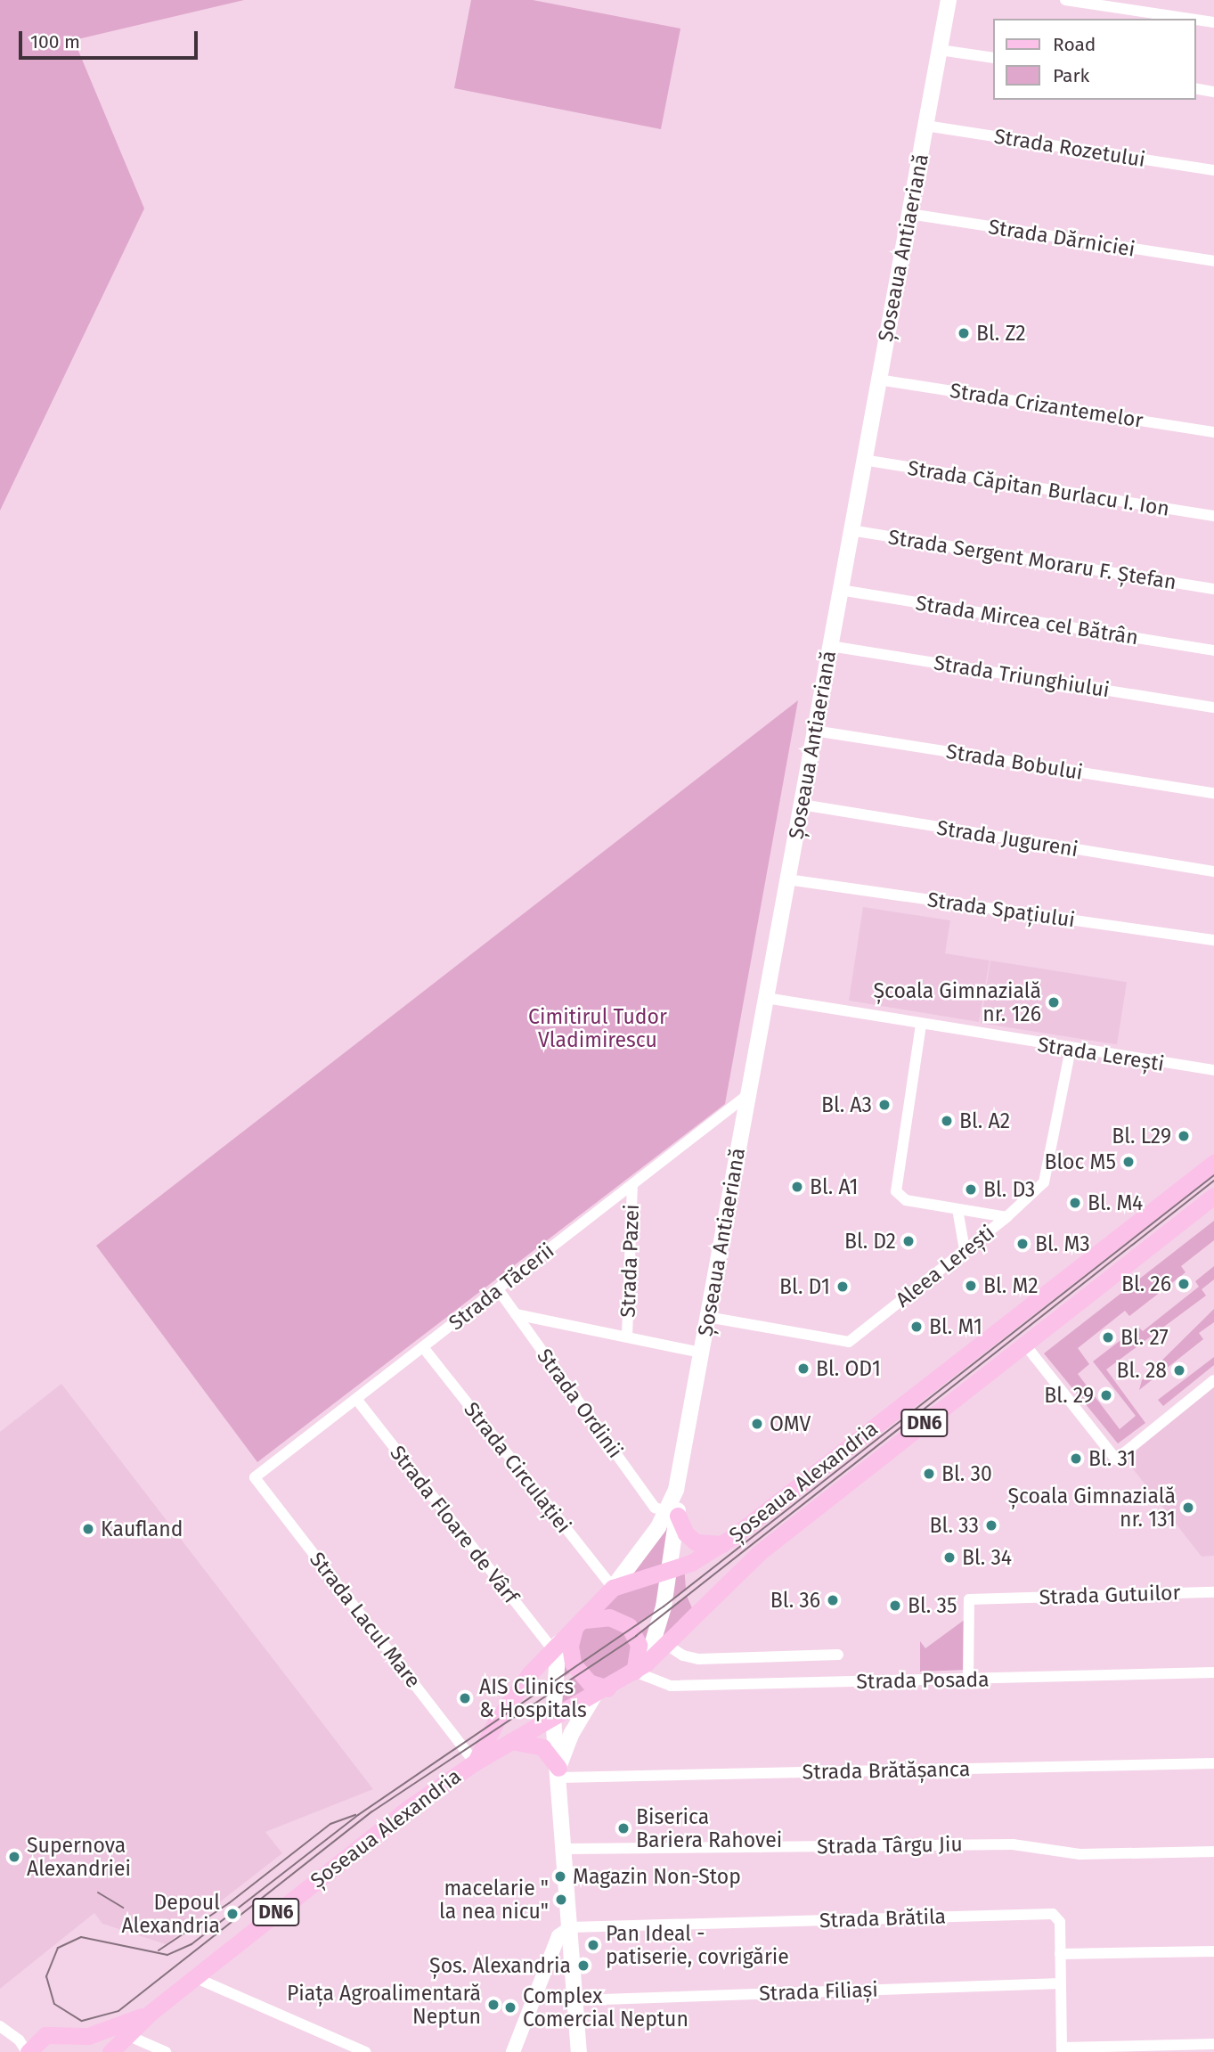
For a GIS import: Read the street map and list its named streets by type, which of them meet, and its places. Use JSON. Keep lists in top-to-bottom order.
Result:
{
  "streets": {
    "main road": ["Șoseaua Antiaeriană", "DN6", "Șoseaua Alexandria"],
    "street": [
      "Strada Rozetului",
      "Strada Dărniciei",
      "Strada Crizantemelor",
      "Strada Căpitan Burlacu I. Ion",
      "Strada Sergent Moraru F. Ștefan",
      "Strada Mircea cel Bătrân",
      "Strada Triunghiului",
      "Strada Bobului",
      "Strada Jugureni",
      "Strada Spațiului",
      "Strada Lerești",
      "Strada Pazei",
      "Aleea Lerești",
      "Strada Tăcerii",
      "Strada Ordinii",
      "Strada Circulației",
      "Strada Floare de Vârf",
      "Strada Gutuilor",
      "Strada Lacul Mare",
      "Strada Posada",
      "Strada Brătășanca",
      "Strada Târgu Jiu",
      "Strada Brătila",
      "Strada Filiași"
    ]
  },
  "crossings": [
    ["Strada Rozetului", "Șoseaua Antiaeriană"],
    ["Strada Dărniciei", "Șoseaua Antiaeriană"],
    ["Șoseaua Antiaeriană", "Strada Crizantemelor"],
    ["Șoseaua Antiaeriană", "Strada Căpitan Burlacu I. Ion"],
    ["Șoseaua Antiaeriană", "Strada Sergent Moraru F. Ștefan"],
    ["Șoseaua Antiaeriană", "Strada Mircea cel Bătrân"],
    ["Șoseaua Antiaeriană", "Strada Triunghiului"],
    ["Șoseaua Antiaeriană", "Strada Bobului"],
    ["Șoseaua Antiaeriană", "Strada Jugureni"],
    ["Șoseaua Antiaeriană", "Strada Spațiului"],
    ["Șoseaua Antiaeriană", "Strada Lerești"],
    ["Șoseaua Antiaeriană", "Aleea Lerești"],
    ["Șoseaua Antiaeriană", "Strada Tăcerii"],
    ["Șoseaua Antiaeriană", "Strada Ordinii"],
    ["Șoseaua Antiaeriană", "Șoseaua Alexandria"],
    ["Șoseaua Antiaeriană", "Strada Posada"],
    ["Strada Lerești", "Aleea Lerești"],
    ["Strada Pazei", "Strada Tăcerii"],
    ["Strada Tăcerii", "Strada Ordinii"],
    ["Strada Tăcerii", "Strada Circulației"],
    ["Strada Tăcerii", "Strada Floare de Vârf"],
    ["Strada Tăcerii", "Strada Lacul Mare"],
    ["Strada Circulației", "Șoseaua Alexandria"],
    ["Șoseaua Alexandria", "Strada Floare de Vârf"],
    ["Șoseaua Alexandria", "Strada Lacul Mare"],
    ["Șoseaua Alexandria", "Strada Posada"],
    ["Strada Gutuilor", "Strada Posada"],
    ["Strada Brătila", "Strada Filiași"]
  ],
  "parks": ["Cimitirul Tudor Vladimirescu"],
  "places": [
    "Bl. Z2",
    "Școala Gimnazială nr. 126",
    "Bl. A3",
    "Bl. A2",
    "Bl. L29",
    "Bloc M5",
    "Bl. A1",
    "Bl. D3",
    "Bl. M4",
    "Bl. D2",
    "Bl. M3",
    "Bl. 26",
    "Bl. M2",
    "Bl. D1",
    "Bl. M1",
    "Bl. 27",
    "Bl. OD1",
    "Bl. 28",
    "Bl. 29",
    "OMV",
    "Bl. 31",
    "Bl. 30",
    "Școala Gimnazială nr. 131",
    "Bl. 33",
    "Kaufland",
    "Bl. 34",
    "Bl. 36",
    "Bl. 35",
    "AIS Clinics & Hospitals",
    "Biserica Bariera Rahovei",
    "Supernova Alexandriei",
    "Magazin Non-Stop",
    "macelarie \" la nea nicu\"",
    "Depoul Alexandria",
    "Pan Ideal - patiserie, covrigărie",
    "Șos. Alexandria",
    "Piața Agroalimentară Neptun",
    "Complex Comercial Neptun"
  ],
  "legend": ["Road", "Park"],
  "scale_bar": "100 m"
}
